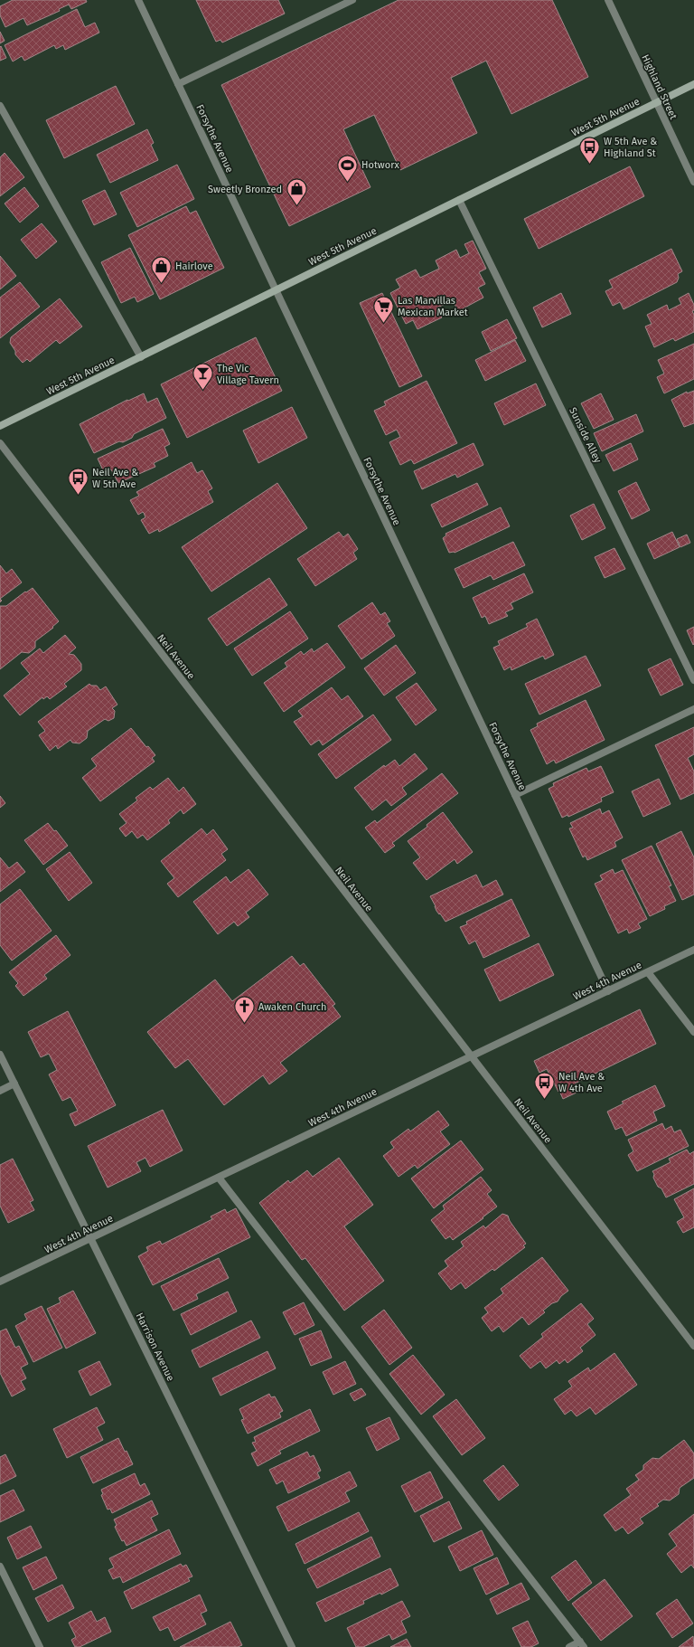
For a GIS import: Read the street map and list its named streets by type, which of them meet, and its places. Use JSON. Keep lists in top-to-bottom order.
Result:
{
  "streets": {
    "main road": ["West 5th Avenue"],
    "street": [
      "Highland Street",
      "Forsythe Avenue",
      "Sunside Alley",
      "Neil Avenue",
      "West 4th Avenue",
      "Harrison Avenue"
    ]
  },
  "crossings": [
    ["Highland Street", "West 5th Avenue"],
    ["West 5th Avenue", "Forsythe Avenue"],
    ["West 5th Avenue", "Sunside Alley"],
    ["Forsythe Avenue", "West 4th Avenue"],
    ["Neil Avenue", "West 4th Avenue"],
    ["West 4th Avenue", "Harrison Avenue"]
  ],
  "places": {
    "bus stop": ["W 5th Ave & Highland St", "Neil Ave & W 5th Ave", "Neil Ave & W 4th Ave"],
    "sports": ["Hotworx"],
    "shop": ["Sweetly Bronzed", "Hairlove"],
    "supermarket": ["Las Marvillas Mexican Market"],
    "bar": ["The Vic Village Tavern"],
    "church": ["Awaken Church"]
  }
}
